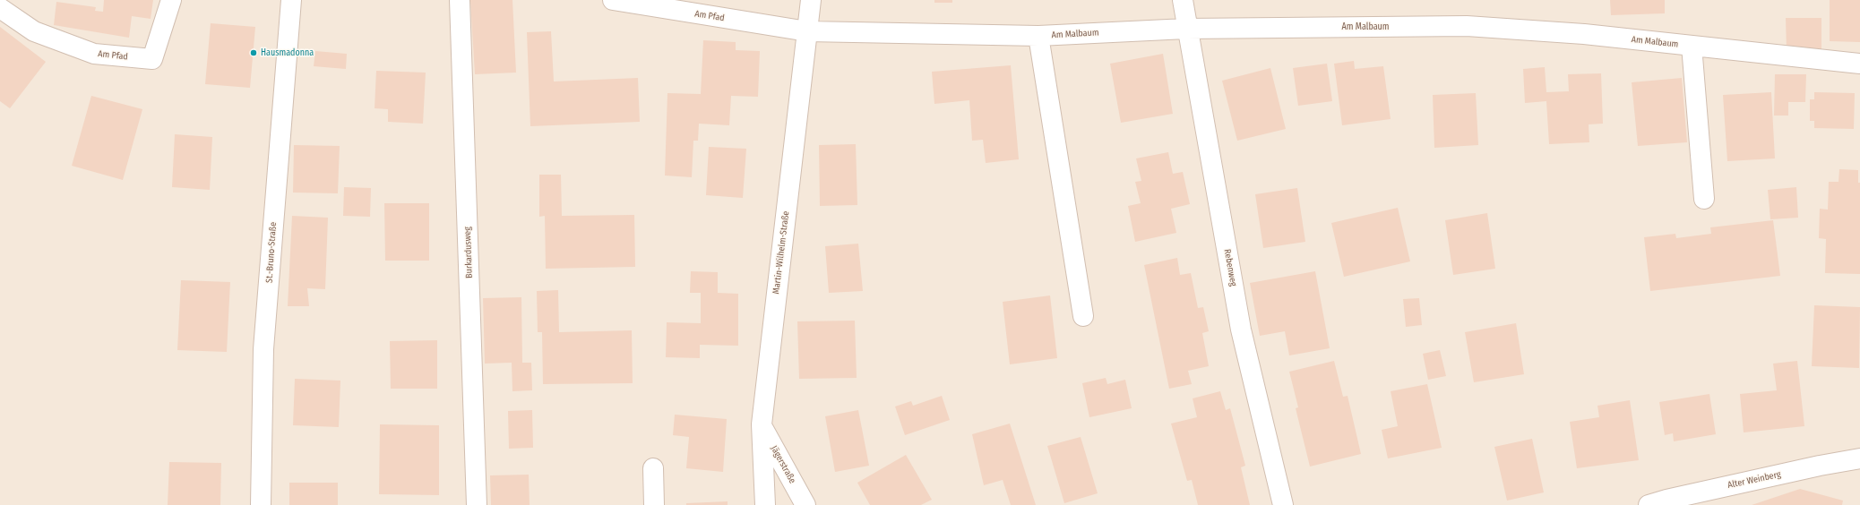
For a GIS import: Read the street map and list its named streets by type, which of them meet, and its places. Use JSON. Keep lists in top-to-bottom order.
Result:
{
  "streets": {
    "street": [
      "Am Pfad",
      "Am Malbaum",
      "St.-Bruno-Straße",
      "Burkardusweg",
      "Martin-Wilhelm-Straße",
      "Rebenweg",
      "Jägerstraße",
      "Alter Weinberg"
    ]
  },
  "crossings": [
    ["Am Pfad", "Am Malbaum"],
    ["Am Pfad", "Martin-Wilhelm-Straße"],
    ["Am Malbaum", "Martin-Wilhelm-Straße"],
    ["Am Malbaum", "Rebenweg"],
    ["Martin-Wilhelm-Straße", "Jägerstraße"]
  ],
  "places": ["Hausmadonna"]
}
